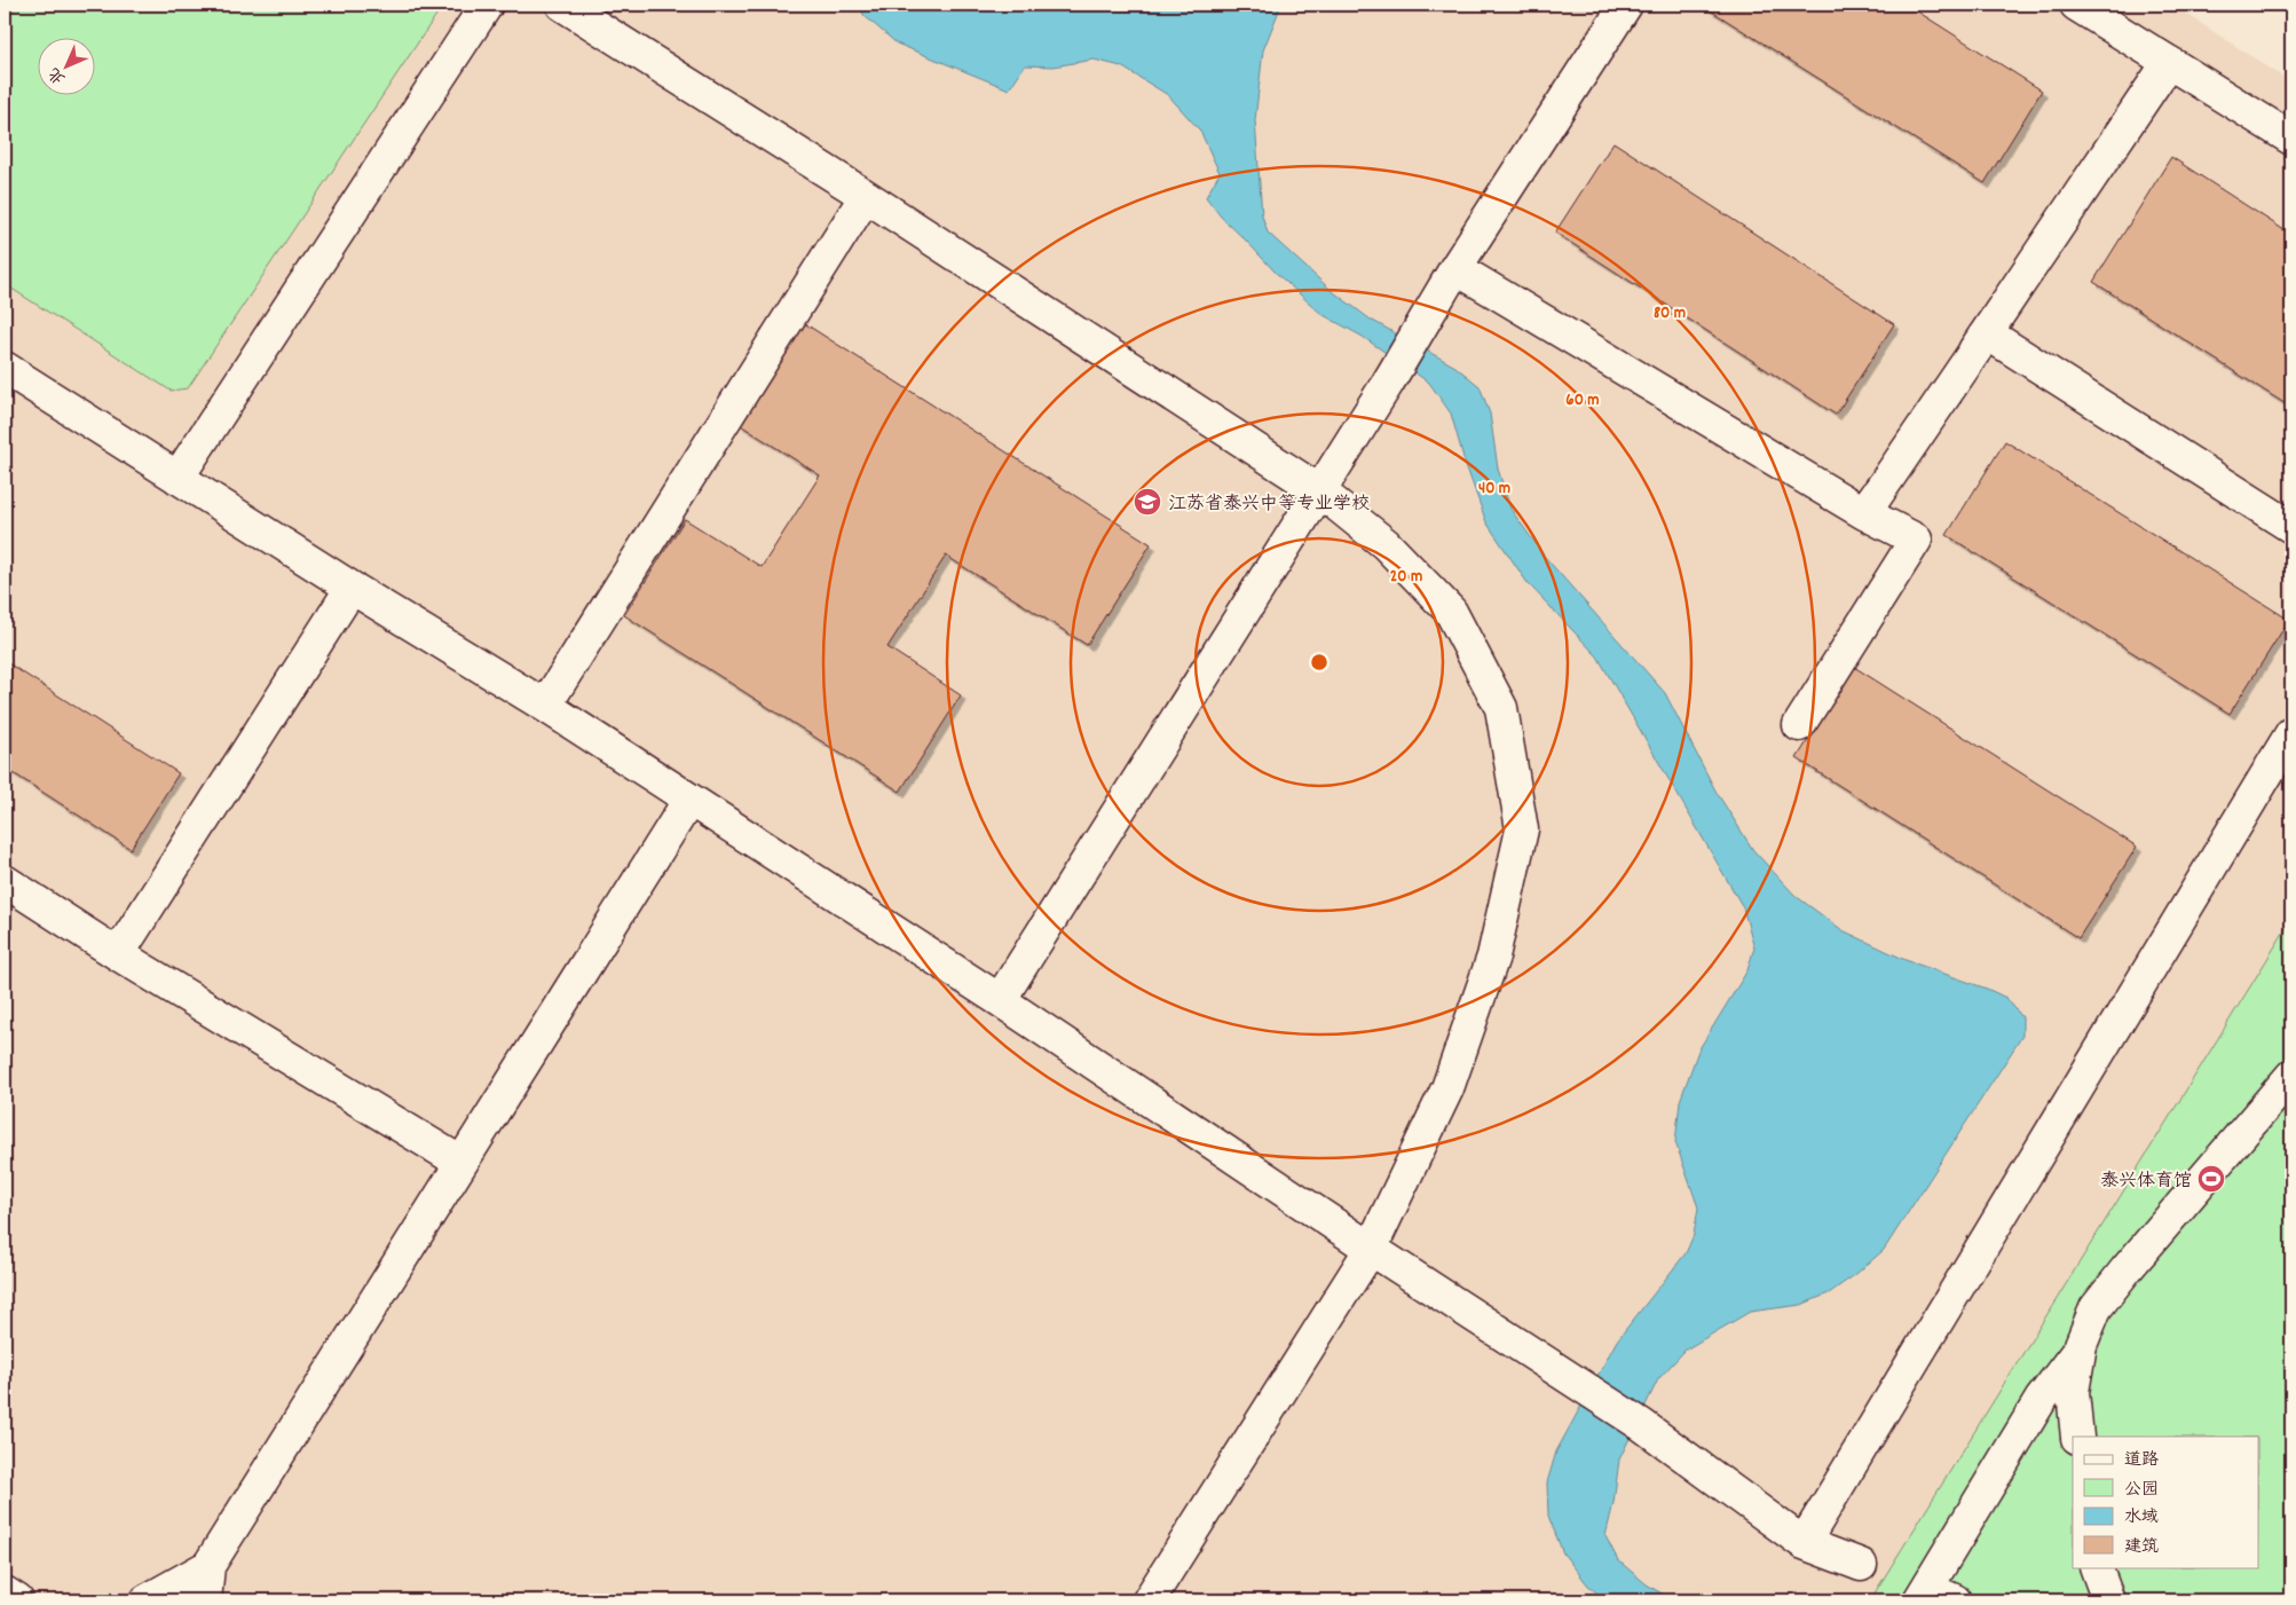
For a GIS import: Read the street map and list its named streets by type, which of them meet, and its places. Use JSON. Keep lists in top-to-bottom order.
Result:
{
  "places": {
    "school or university": ["江苏省泰兴中等专业学校"],
    "sports": ["泰兴体育馆"]
  },
  "legend": [
    "道路",
    "公园",
    "水域",
    "建筑"
  ],
  "north": "bottom left",
  "rings": [
    "80 m",
    "60 m",
    "40 m",
    "20 m"
  ]
}
